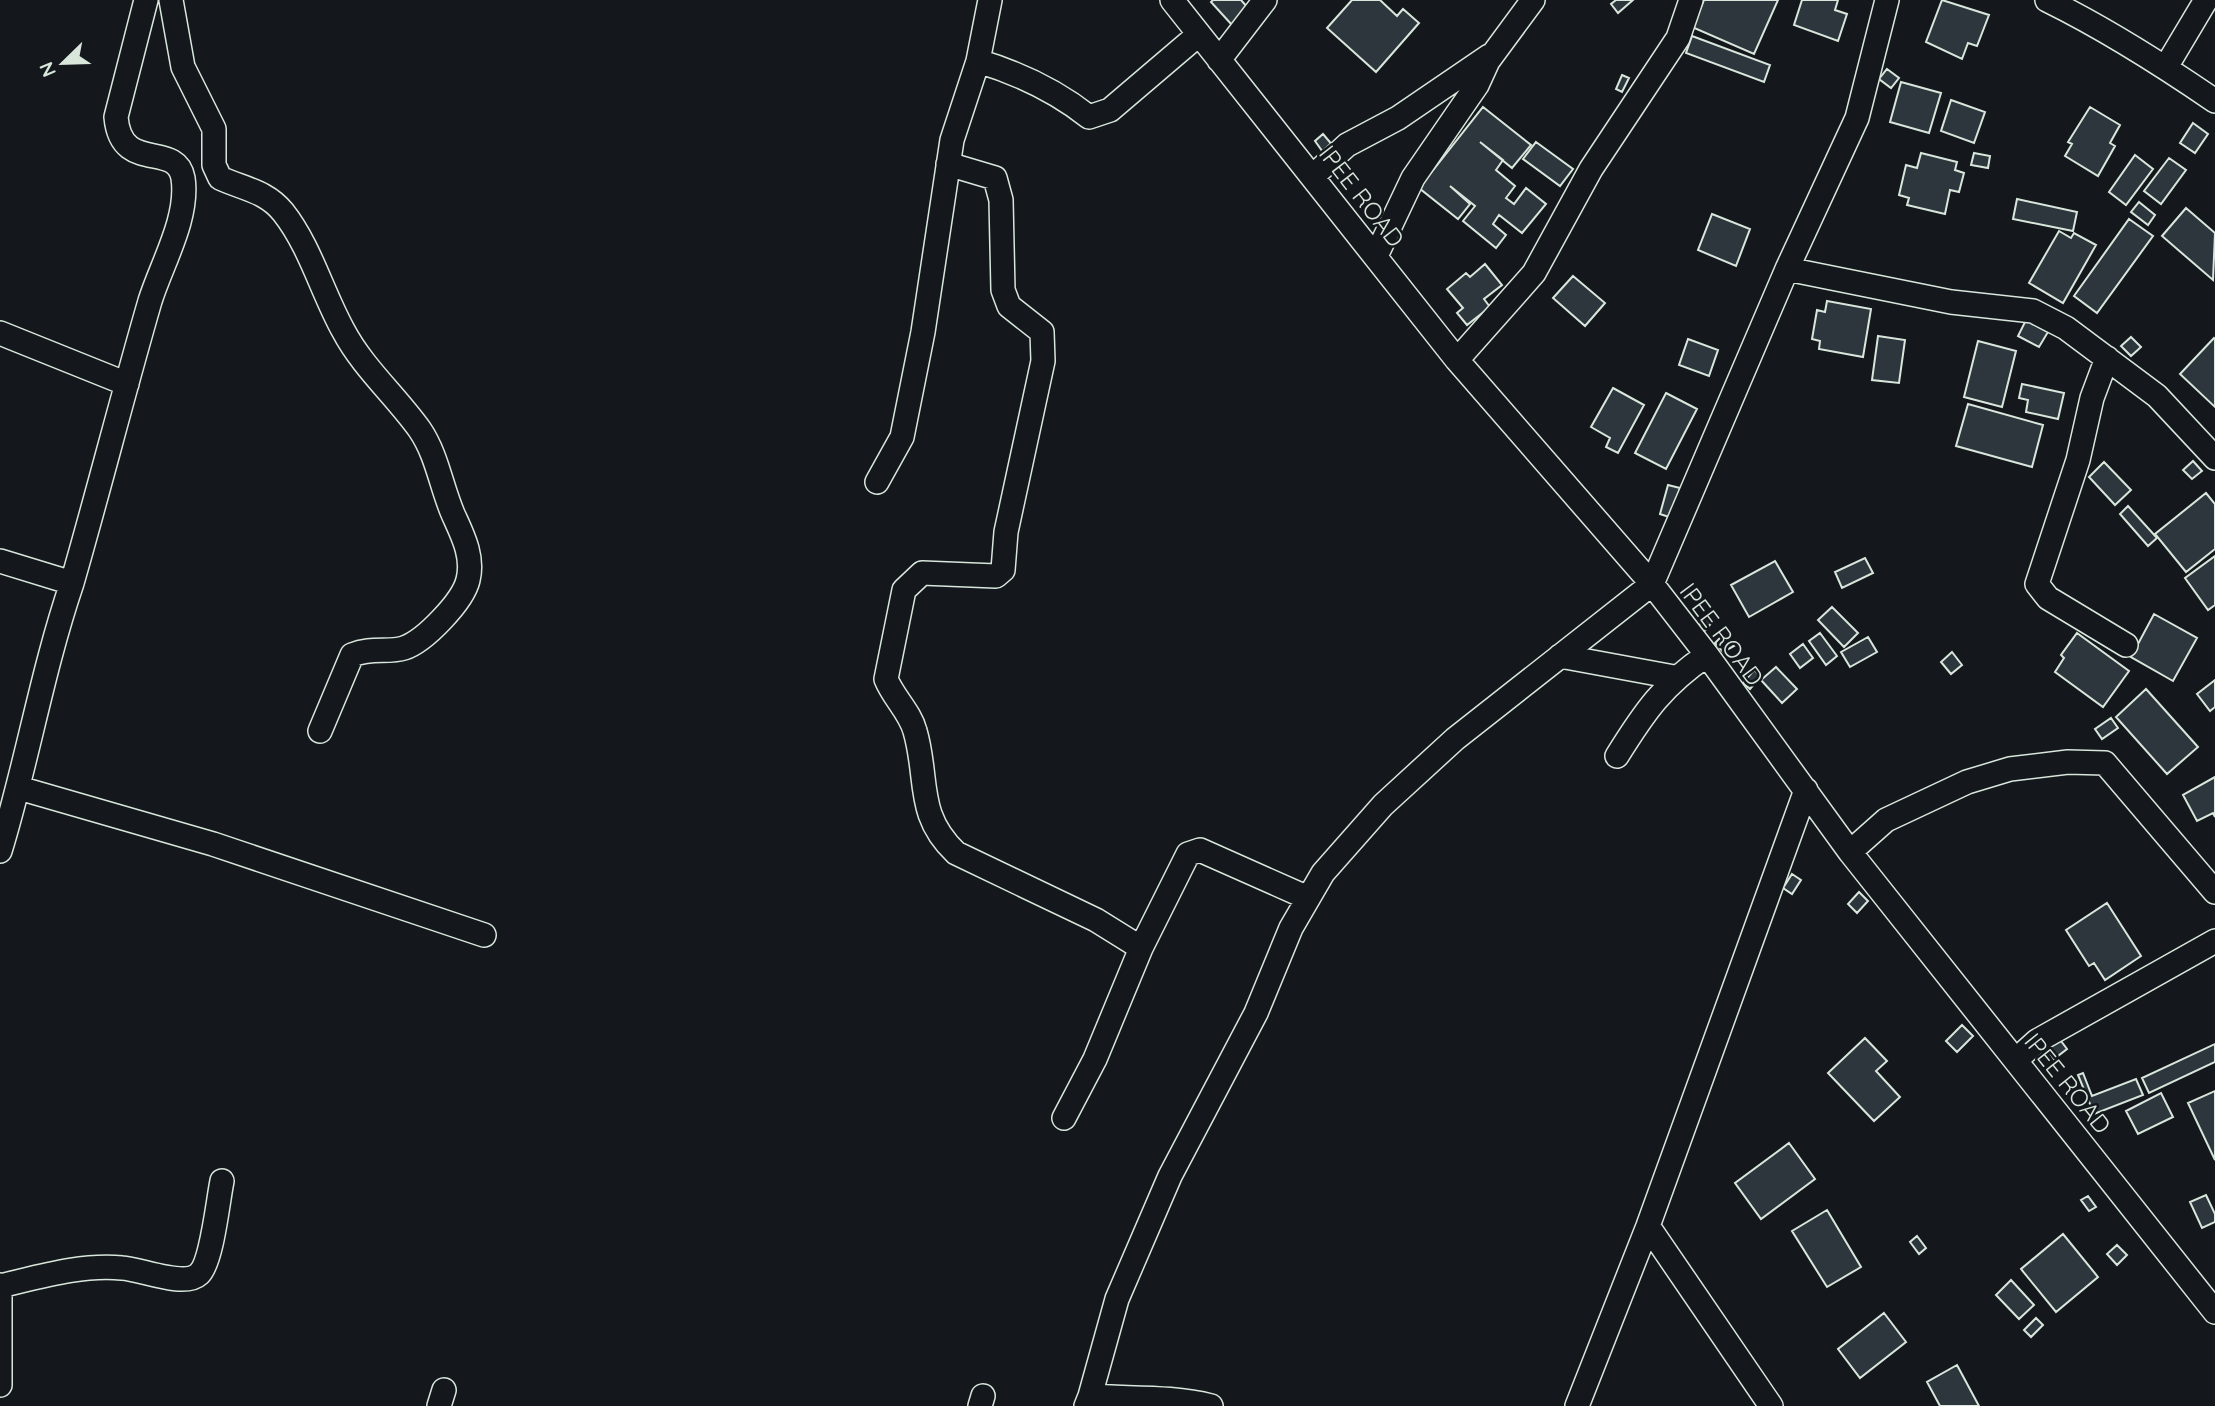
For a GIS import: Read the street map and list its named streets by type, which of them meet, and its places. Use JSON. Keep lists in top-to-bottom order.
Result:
{
  "streets": {
    "street": ["IPEE ROAD"]
  },
  "north": "bottom left"
}
